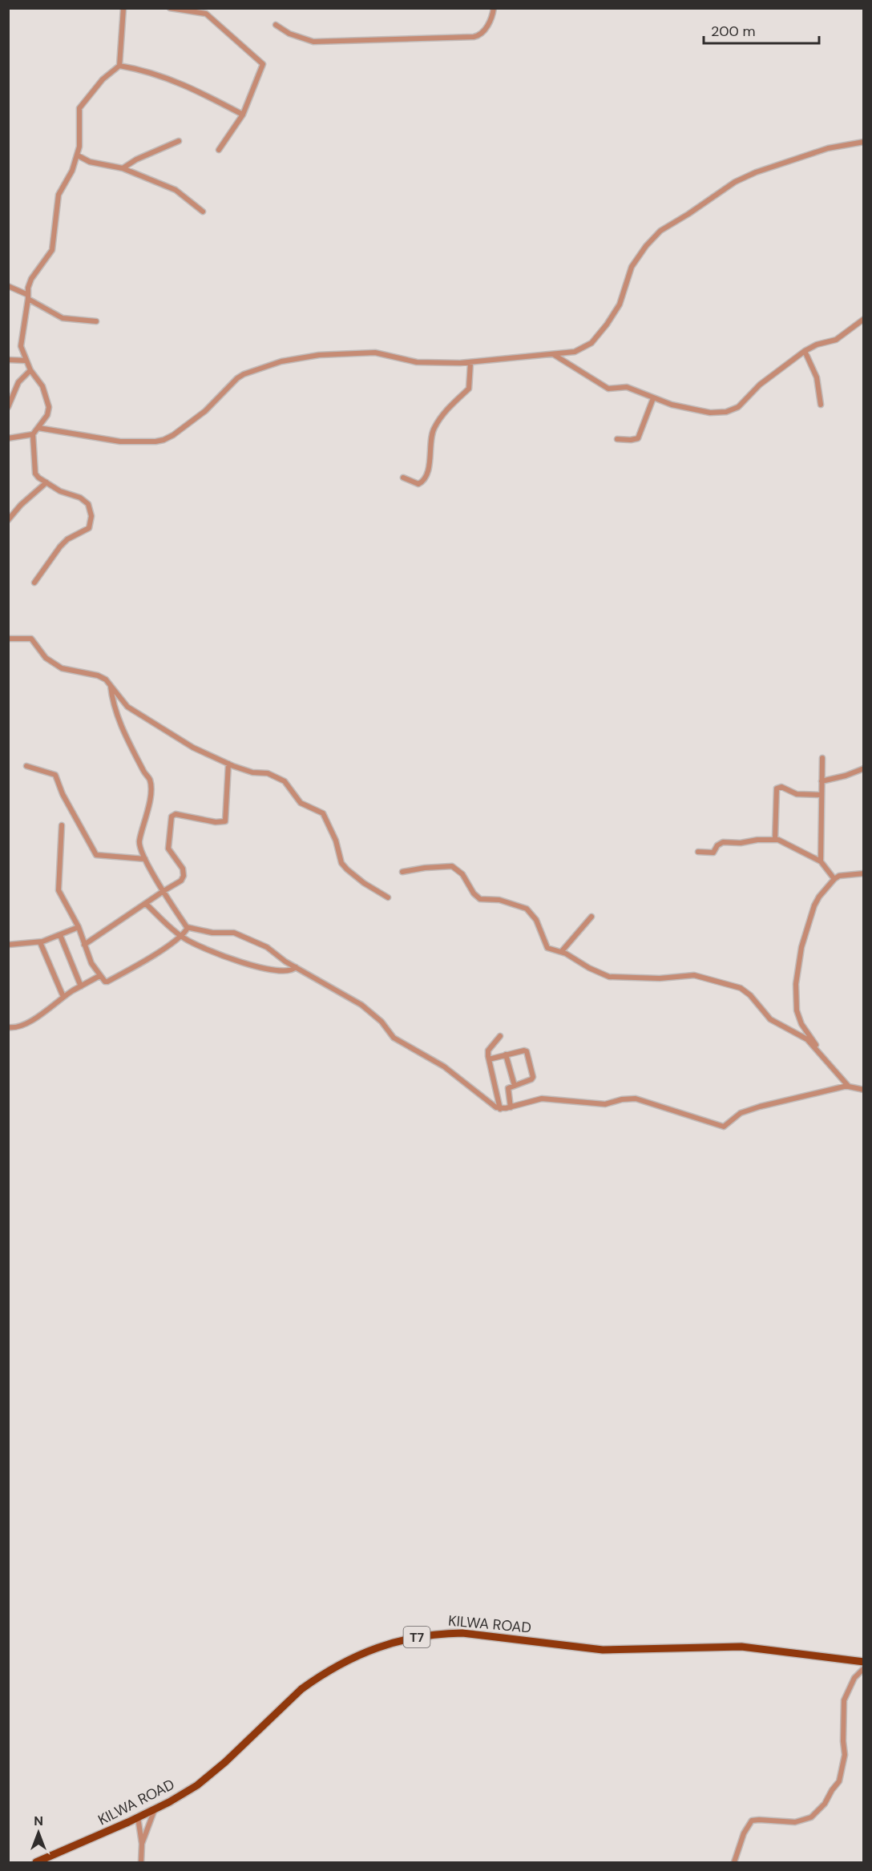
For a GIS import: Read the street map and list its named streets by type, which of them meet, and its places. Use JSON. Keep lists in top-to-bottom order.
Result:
{
  "streets": {
    "highway": ["KILWA ROAD", "T7"]
  },
  "scale_bar": "200 m",
  "north": "top"
}
